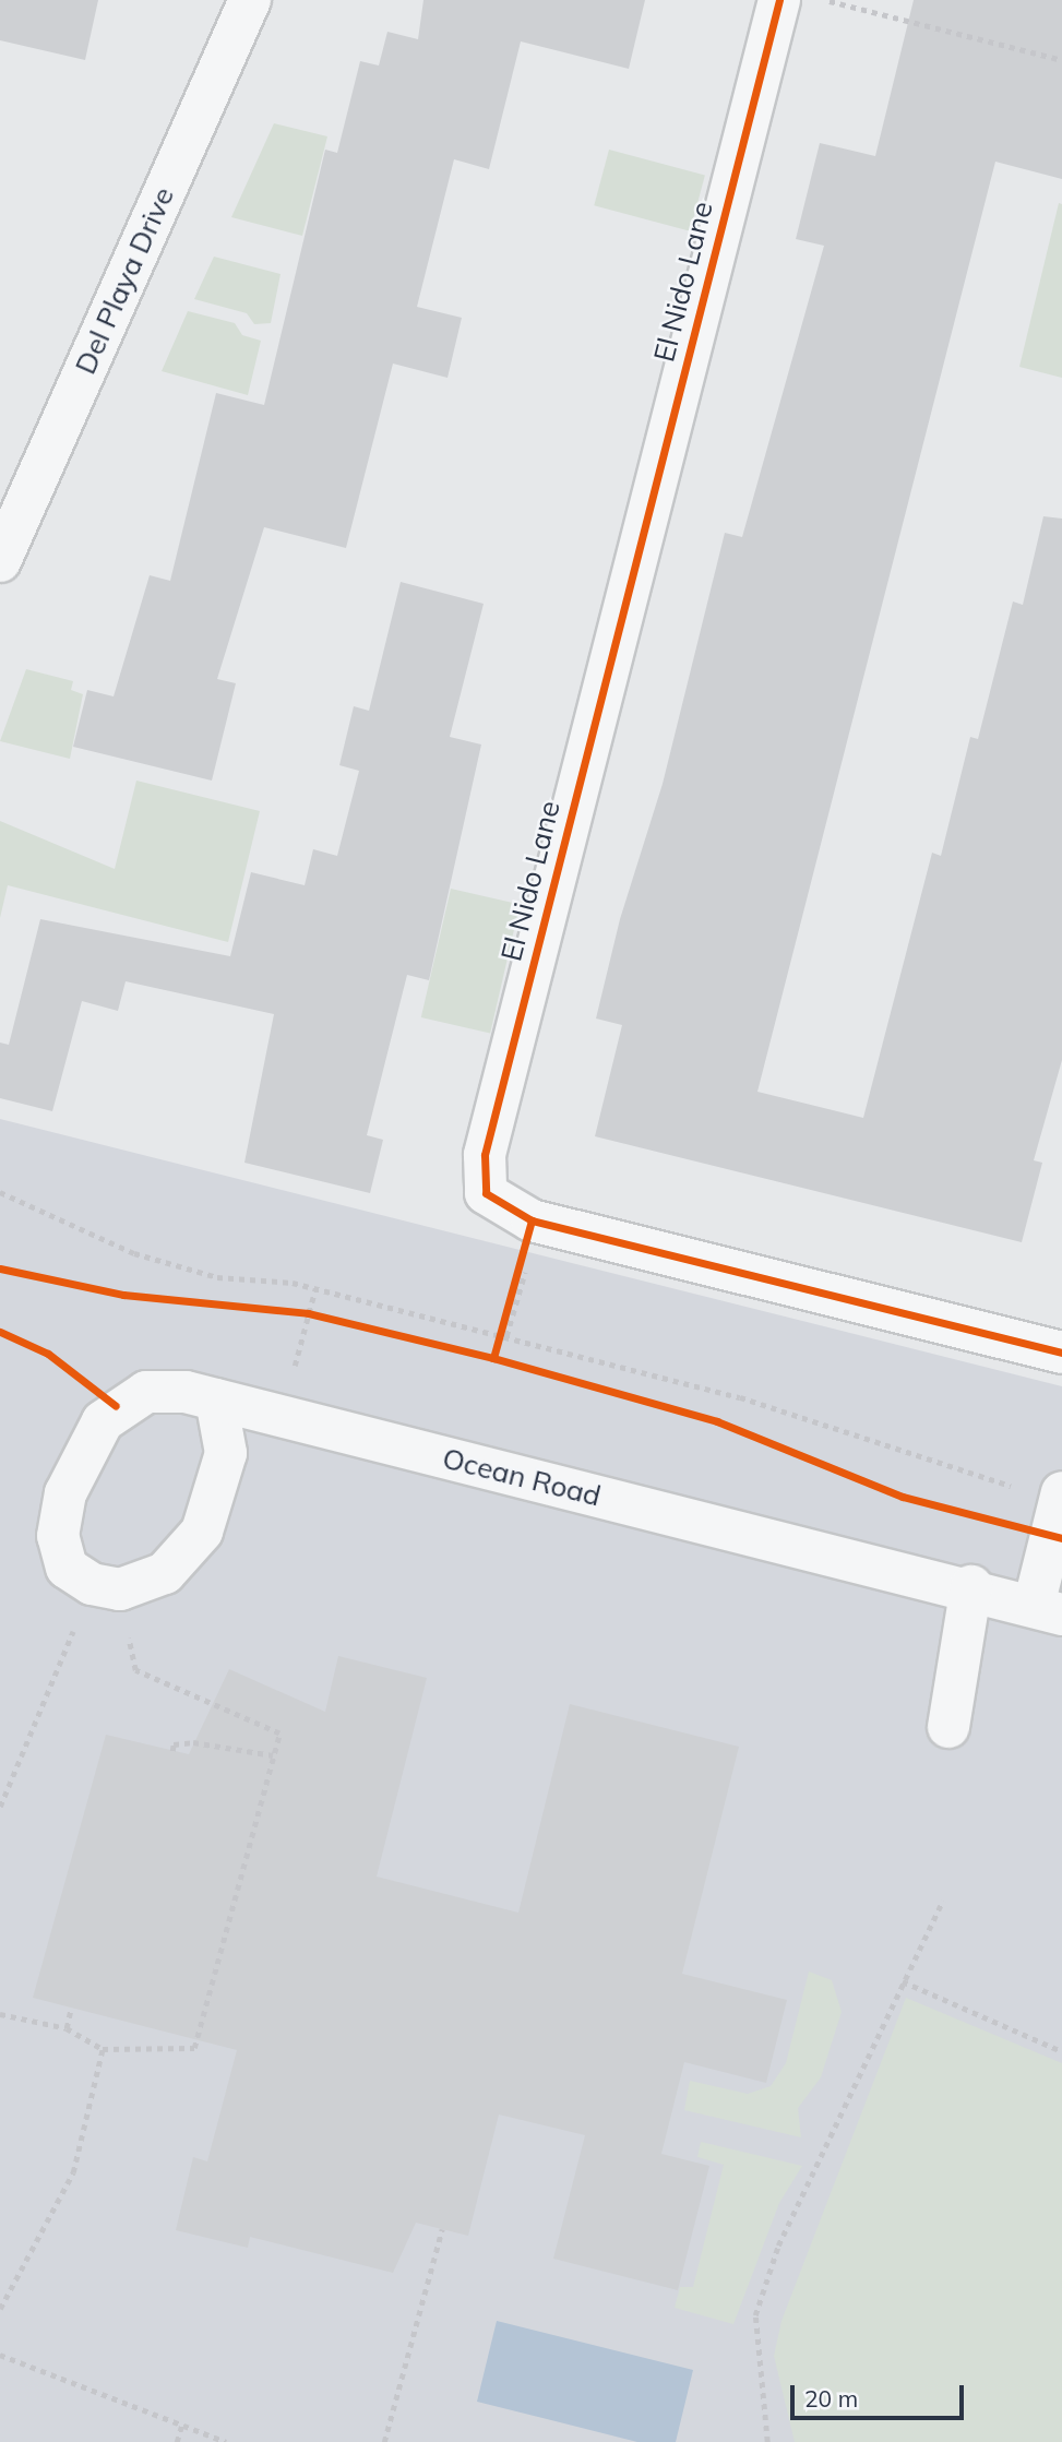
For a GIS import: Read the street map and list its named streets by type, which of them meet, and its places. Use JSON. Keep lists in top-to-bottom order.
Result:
{
  "streets": {
    "street": ["Del Playa Drive", "El Nido Lane", "Ocean Road"]
  },
  "scale_bar": "20 m"
}
